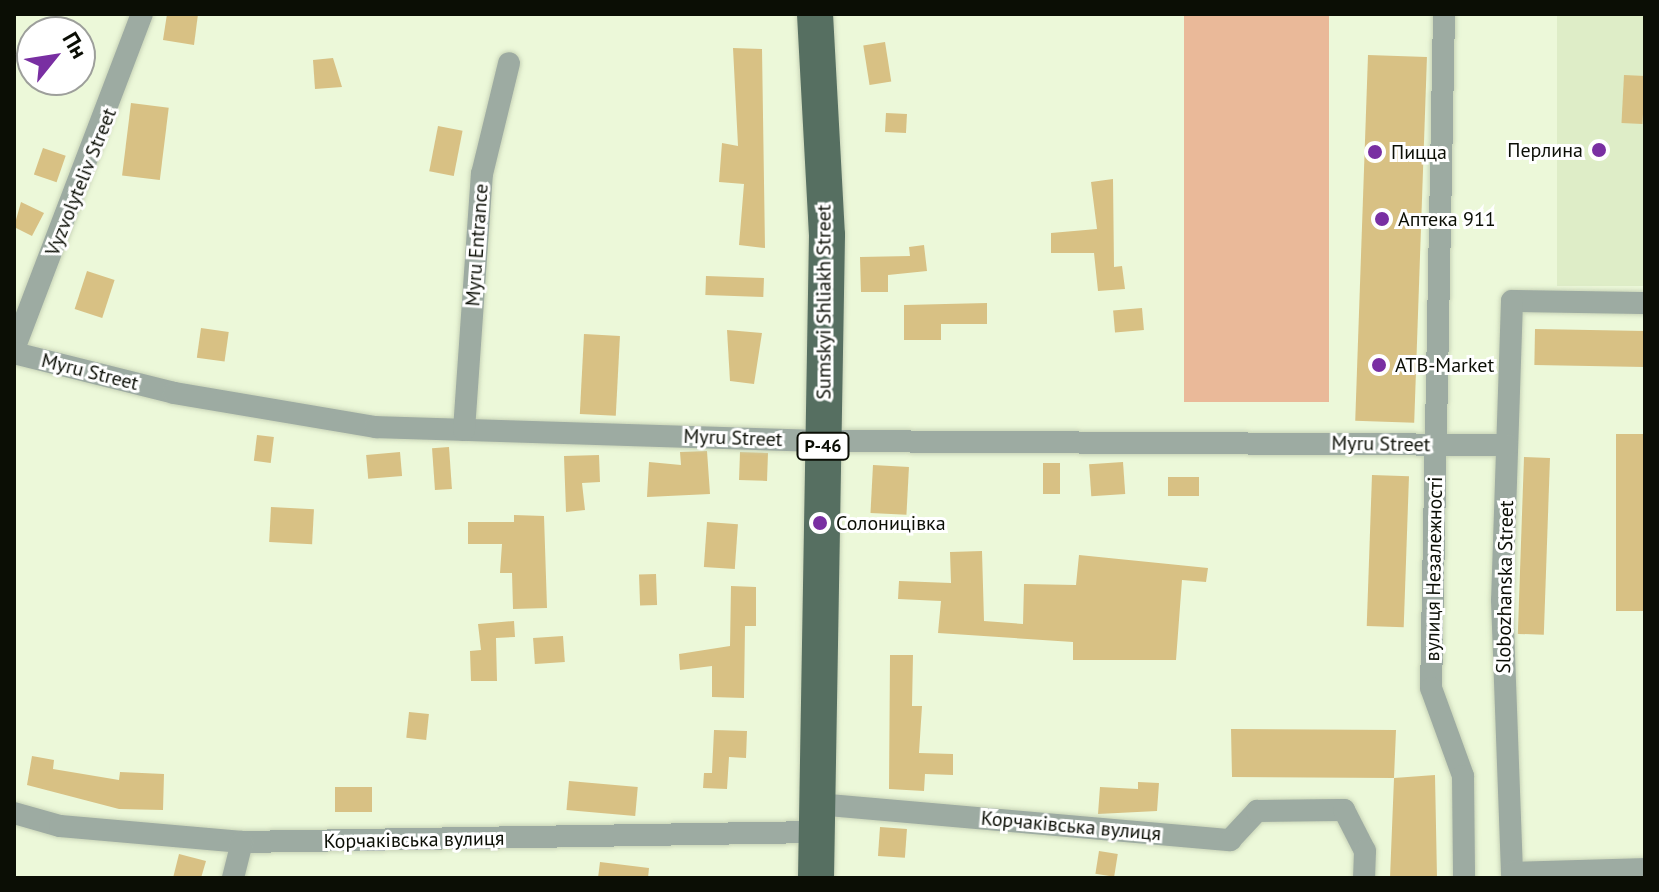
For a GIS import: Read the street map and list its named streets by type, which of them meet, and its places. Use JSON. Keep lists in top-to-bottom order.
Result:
{
  "streets": {
    "main road": ["Sumskyi Shliakh Street", "Р-46"],
    "street": [
      "Vyzvolyteliv Street",
      "Myru Entrance",
      "Myru Street",
      "вулиця Незалежності",
      "Slobozhanska Street",
      "Корчаківська вулиця"
    ]
  },
  "crossings": [
    ["Vyzvolyteliv Street", "Myru Street"],
    ["Myru Entrance", "Myru Street"],
    ["Sumskyi Shliakh Street", "Myru Street"],
    ["Sumskyi Shliakh Street", "Корчаківська вулиця"],
    ["Myru Street", "вулиця Незалежності"],
    ["Myru Street", "Slobozhanska Street"]
  ],
  "places": [
    "Перлина",
    "Пицца",
    "Аптека 911",
    "ATB-Market",
    "Солоницівка"
  ],
  "north": "top right"
}
